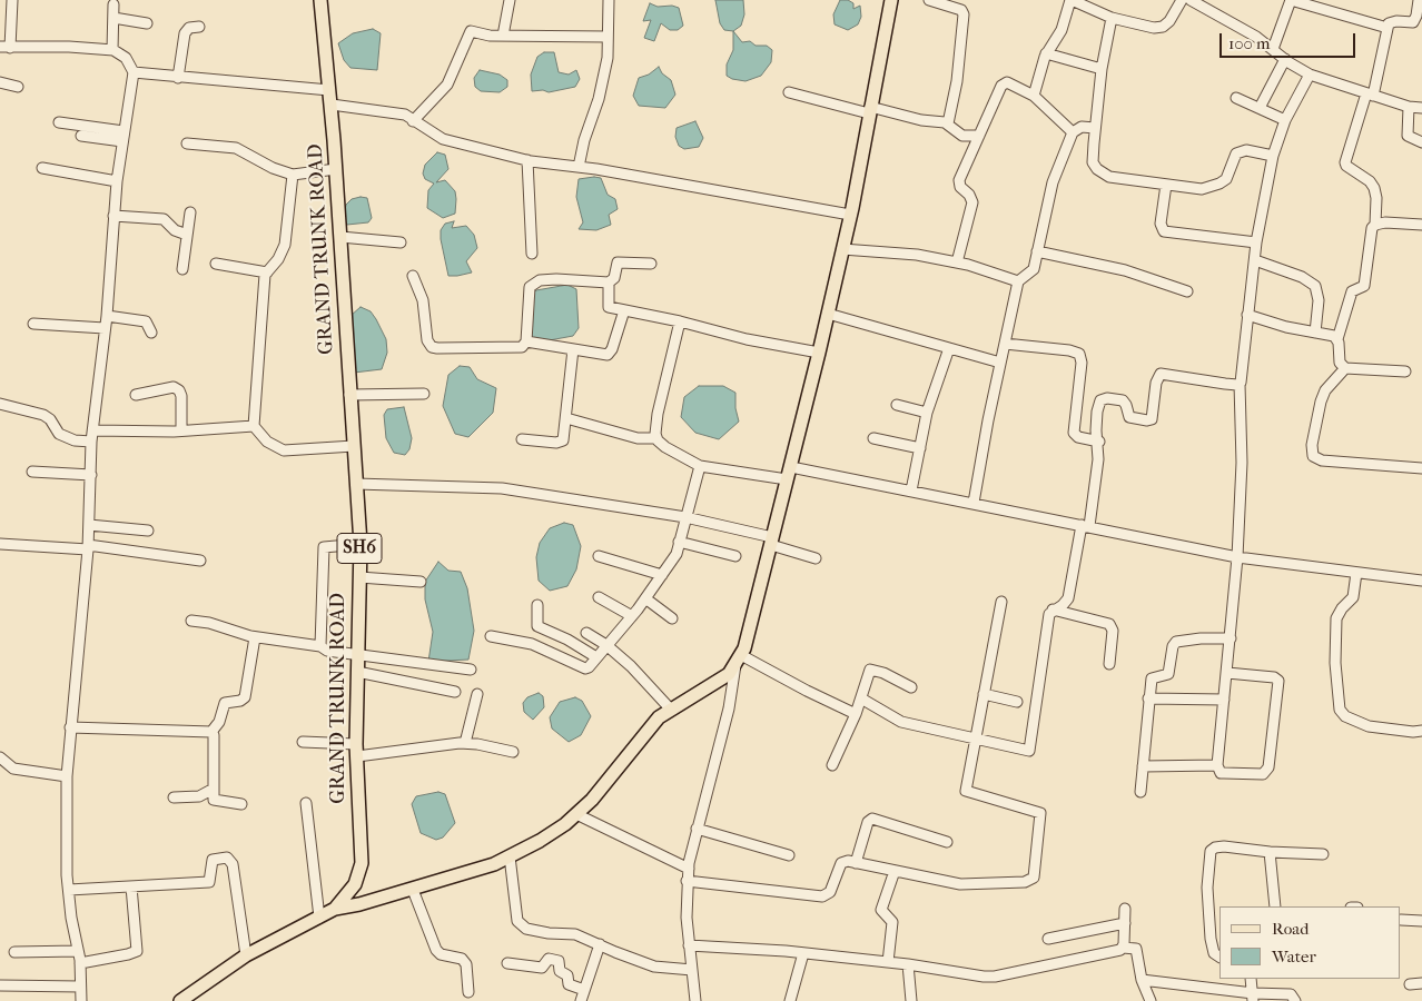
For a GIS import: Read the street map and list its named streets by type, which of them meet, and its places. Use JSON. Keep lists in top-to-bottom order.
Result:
{
  "streets": {
    "main road": ["GRAND TRUNK ROAD", "SH6"]
  },
  "legend": ["Road", "Water"],
  "scale_bar": "100 m"
}
